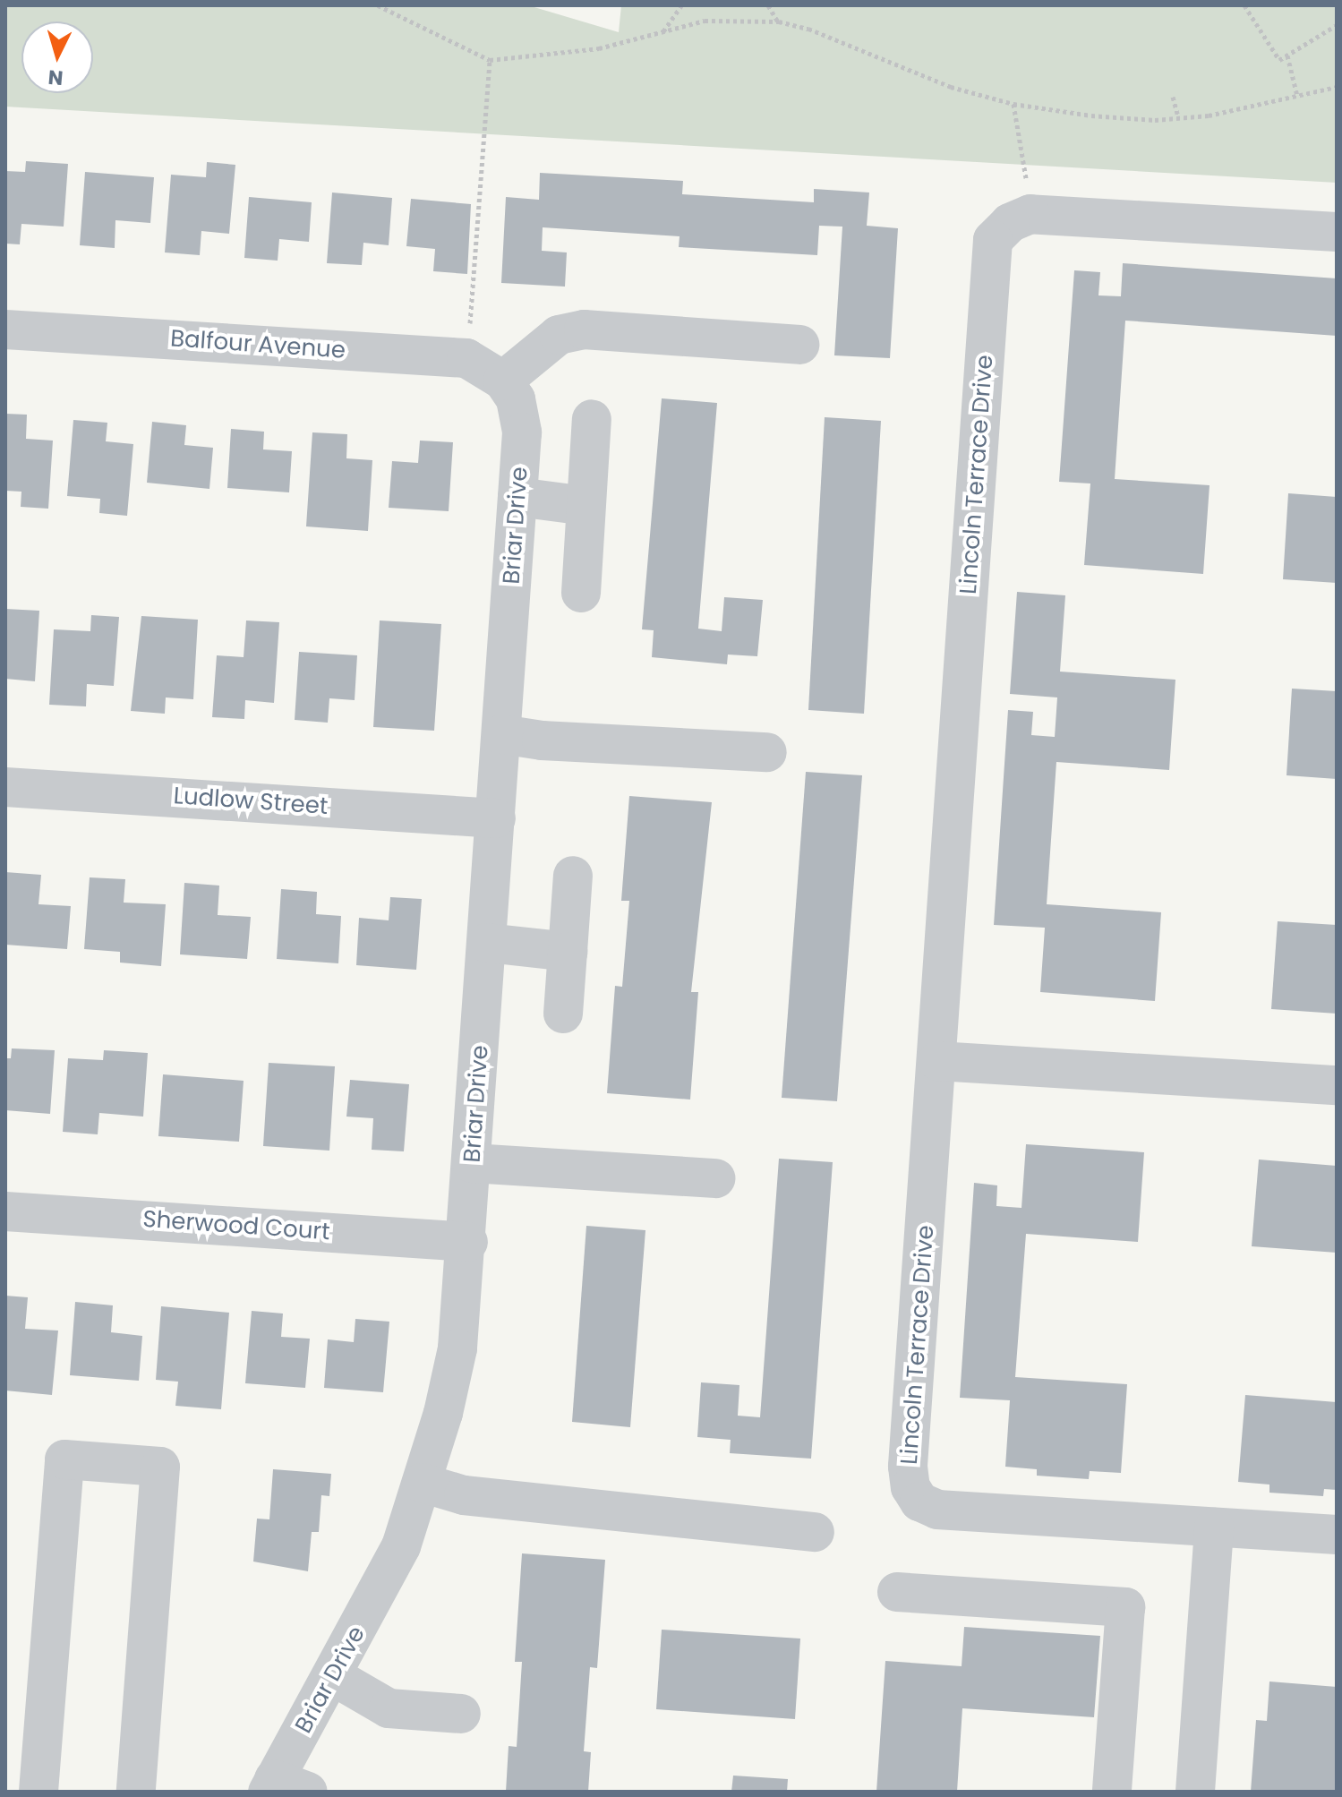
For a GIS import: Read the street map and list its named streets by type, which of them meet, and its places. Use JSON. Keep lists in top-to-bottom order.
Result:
{
  "streets": {
    "street": [
      "Balfour Avenue",
      "Lincoln Terrace Drive",
      "Briar Drive",
      "Ludlow Street",
      "Sherwood Court"
    ]
  },
  "crossings": [
    ["Balfour Avenue", "Briar Drive"],
    ["Briar Drive", "Ludlow Street"],
    ["Briar Drive", "Sherwood Court"]
  ],
  "north": "bottom"
}
